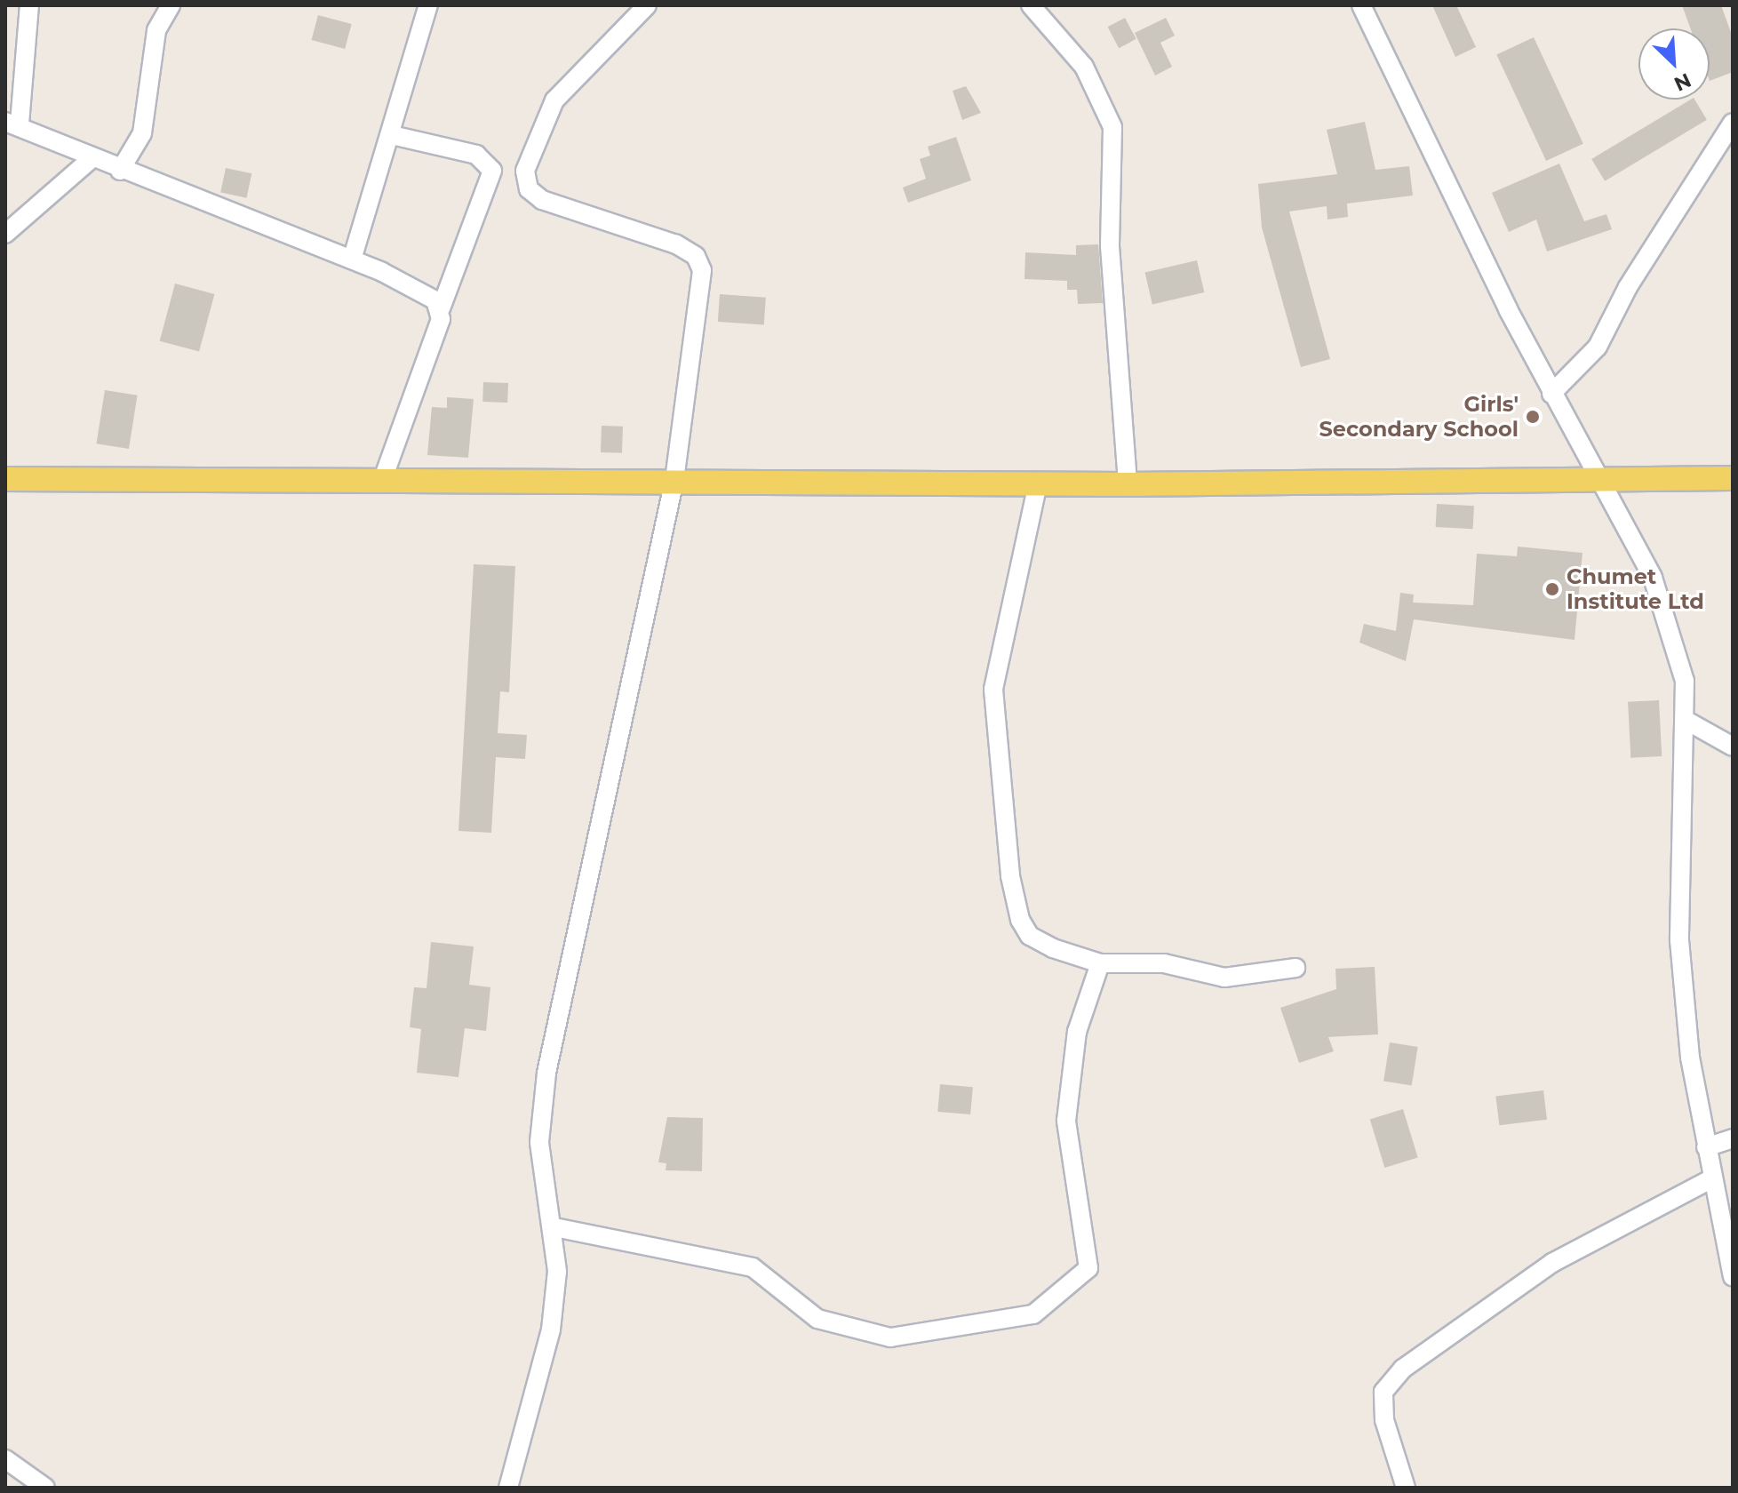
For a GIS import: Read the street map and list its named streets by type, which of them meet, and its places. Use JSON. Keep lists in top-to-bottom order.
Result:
{
  "places": ["Girls' Secondary School", "Chumet Institute Ltd"],
  "north": "bottom right"
}
